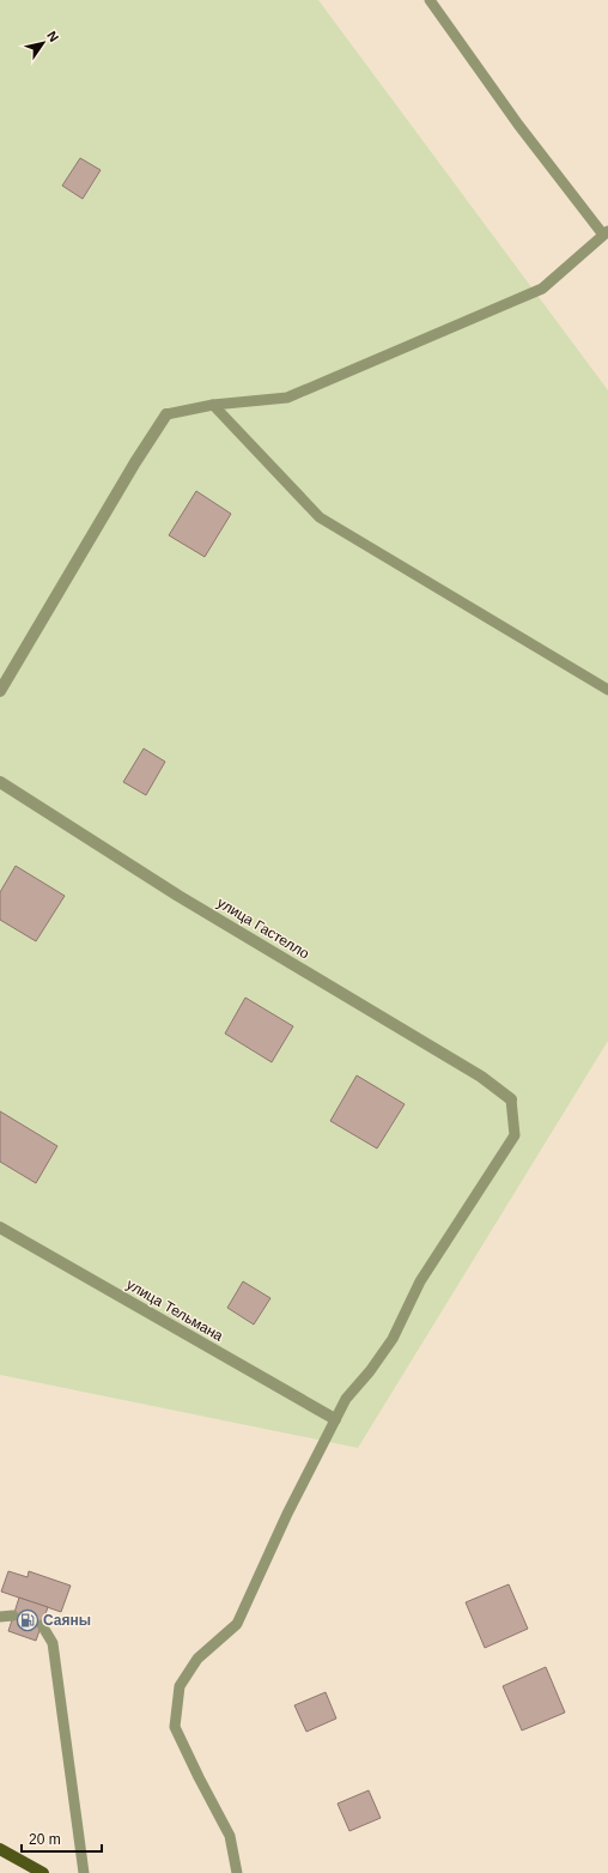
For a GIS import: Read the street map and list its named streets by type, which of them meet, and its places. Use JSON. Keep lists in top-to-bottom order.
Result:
{
  "streets": {
    "street": ["улица Гастелло", "улица Тельмана"]
  },
  "places": {
    "fuel station": ["Саяны"]
  },
  "scale_bar": "20 m",
  "north": "top right"
}
